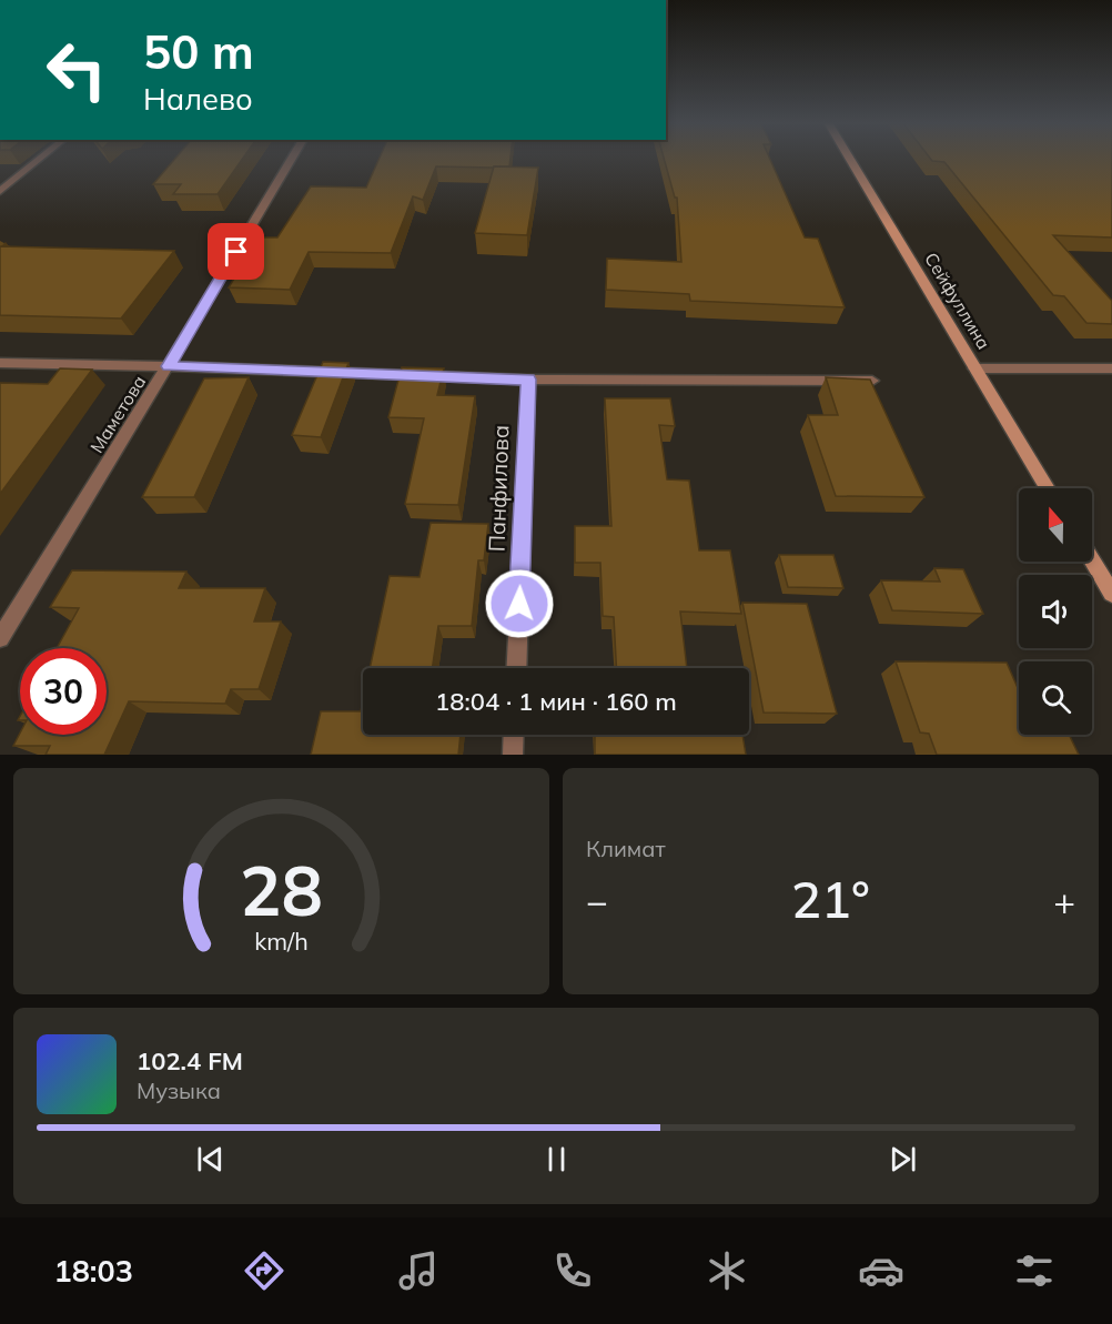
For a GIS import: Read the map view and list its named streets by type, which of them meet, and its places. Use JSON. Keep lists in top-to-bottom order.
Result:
{
  "streets": {
    "main road": ["Сейфуллина"],
    "street": ["Маметова", "Панфилова"]
  },
  "north": "top",
  "page": {
    "turn": ["50 m", "Налево"],
    "limit": "30",
    "trip": "18:04 · 1 мин · 160 m",
    "tile": "Климат",
    "heat": ["−", "21°", "+"],
    "song": ["102.4 FM", "Музыка"],
    "tabs": "18:03",
    "gauge": ["28", "km/h"]
  }
}
